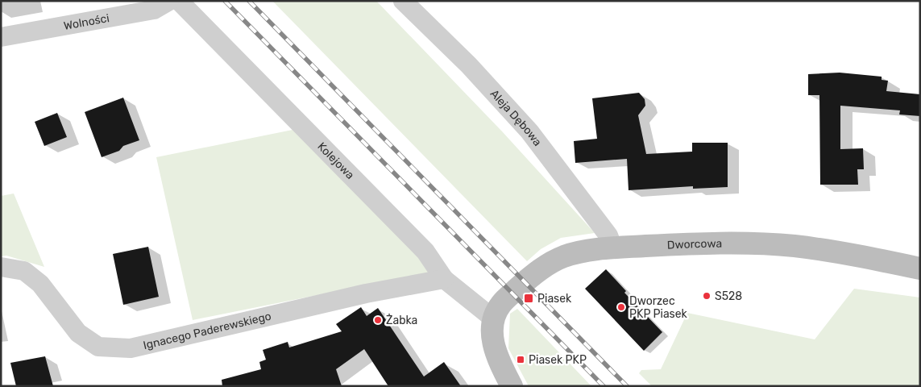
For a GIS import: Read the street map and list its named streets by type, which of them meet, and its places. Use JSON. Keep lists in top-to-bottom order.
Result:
{
  "streets": {
    "street": [
      "Wolności",
      "Aleja Dębowa",
      "Kolejowa",
      "Dworcowa",
      "Ignacego Paderewskiego"
    ]
  },
  "crossings": [
    ["Aleja Dębowa", "Dworcowa"],
    ["Kolejowa", "Dworcowa"],
    ["Kolejowa", "Ignacego Paderewskiego"]
  ],
  "places": {
    "other": ["S528", "Dworzec PKP Piasek", "Żabka"],
    "transit": ["Piasek", "Piasek PKP"]
  }
}
